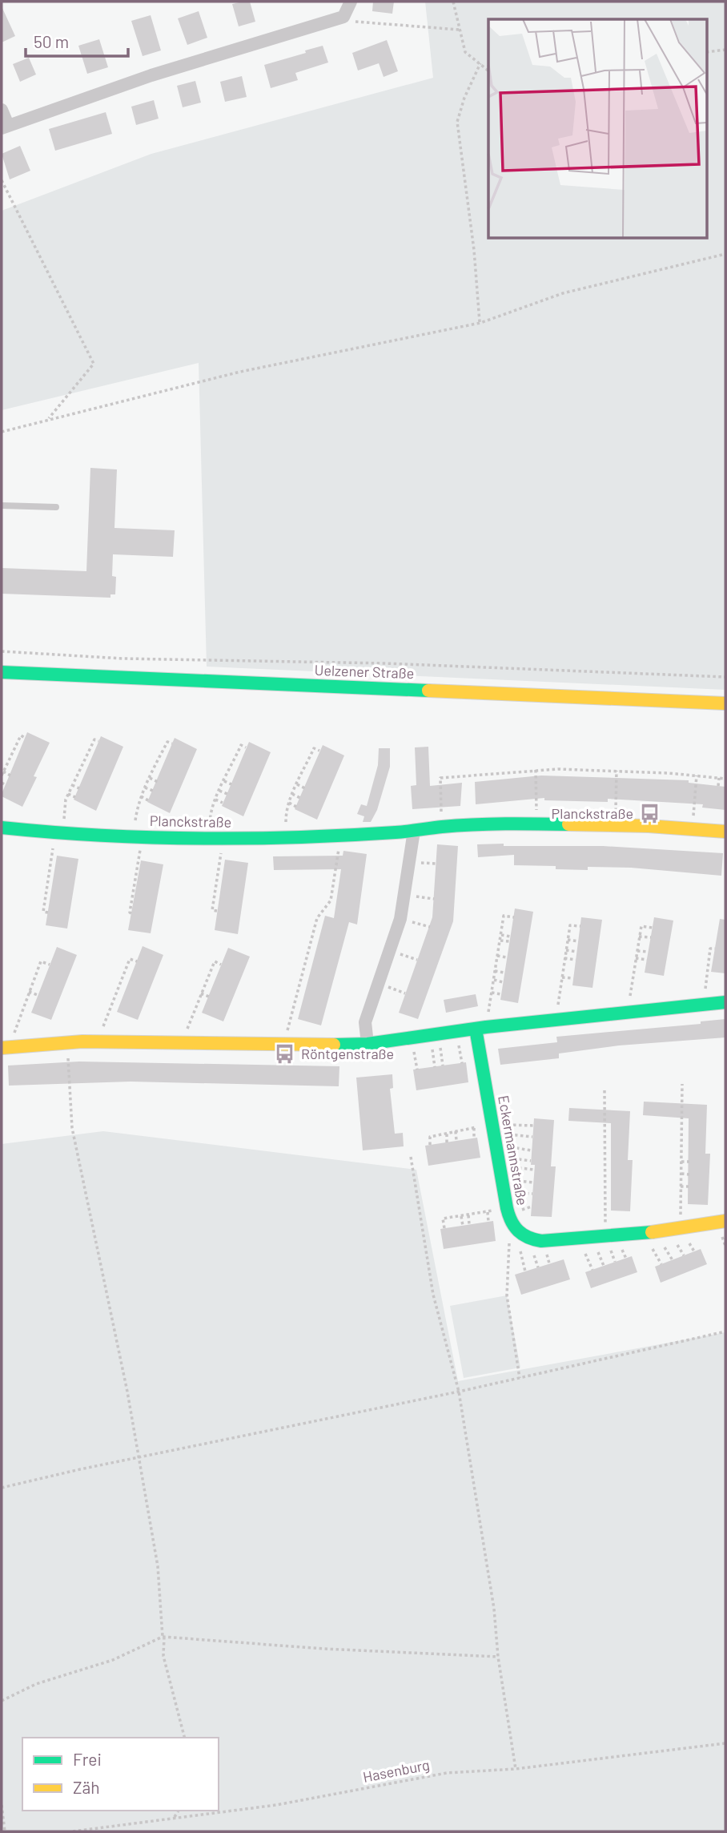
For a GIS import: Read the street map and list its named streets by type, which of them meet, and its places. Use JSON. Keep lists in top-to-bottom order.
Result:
{
  "streets": {
    "street": ["Uelzener Straße", "Planckstraße", "Eckermannstraße"],
    "path": ["Hasenburg"]
  },
  "places": {
    "bus stop": ["Planckstraße", "Röntgenstraße"]
  },
  "legend": ["Frei", "Zäh"],
  "scale_bar": "50 m"
}
